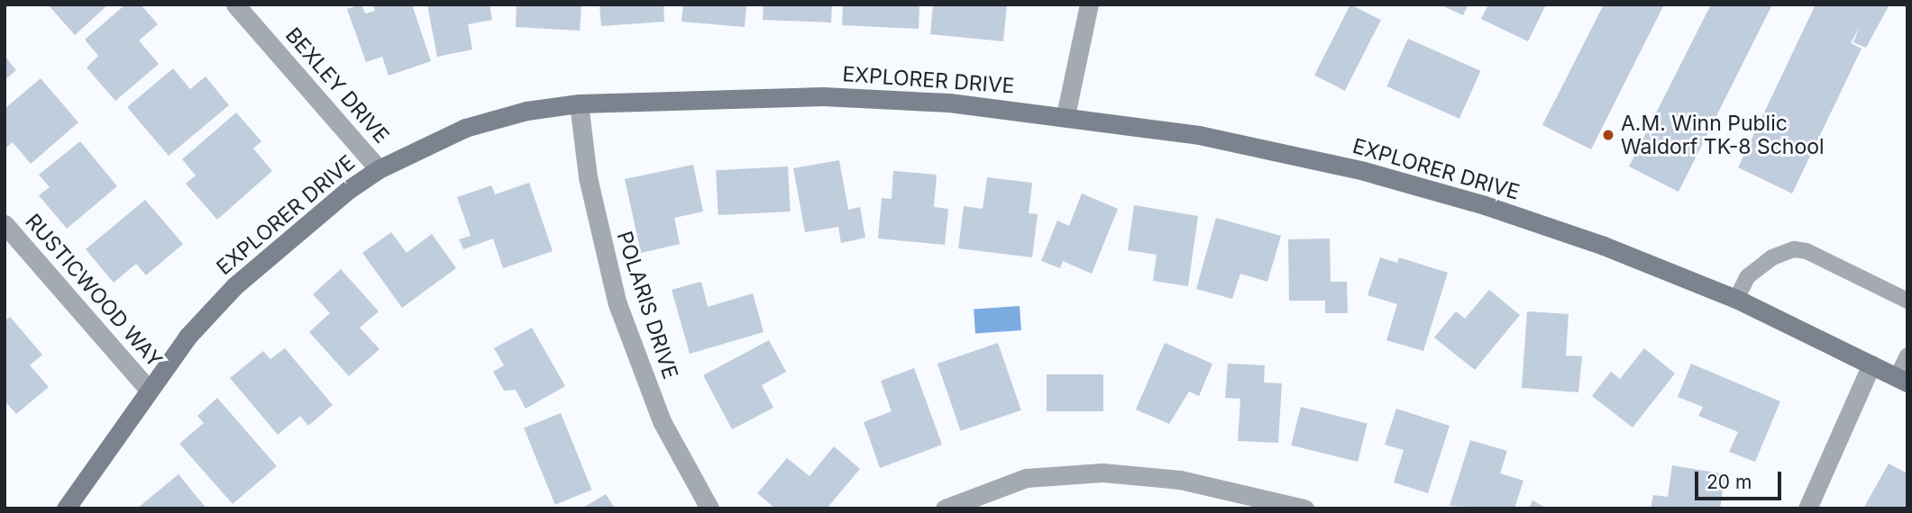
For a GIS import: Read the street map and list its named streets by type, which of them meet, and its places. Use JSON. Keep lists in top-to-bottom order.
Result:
{
  "streets": {
    "street": [
      "EXPLORER DRIVE",
      "BEXLEY DRIVE",
      "RUSTICWOOD WAY",
      "POLARIS DRIVE"
    ]
  },
  "crossings": [
    ["EXPLORER DRIVE", "BEXLEY DRIVE"],
    ["EXPLORER DRIVE", "RUSTICWOOD WAY"],
    ["EXPLORER DRIVE", "POLARIS DRIVE"]
  ],
  "places": ["A.M. Winn Public Waldorf TK-8 School"],
  "scale_bar": "20 m"
}
